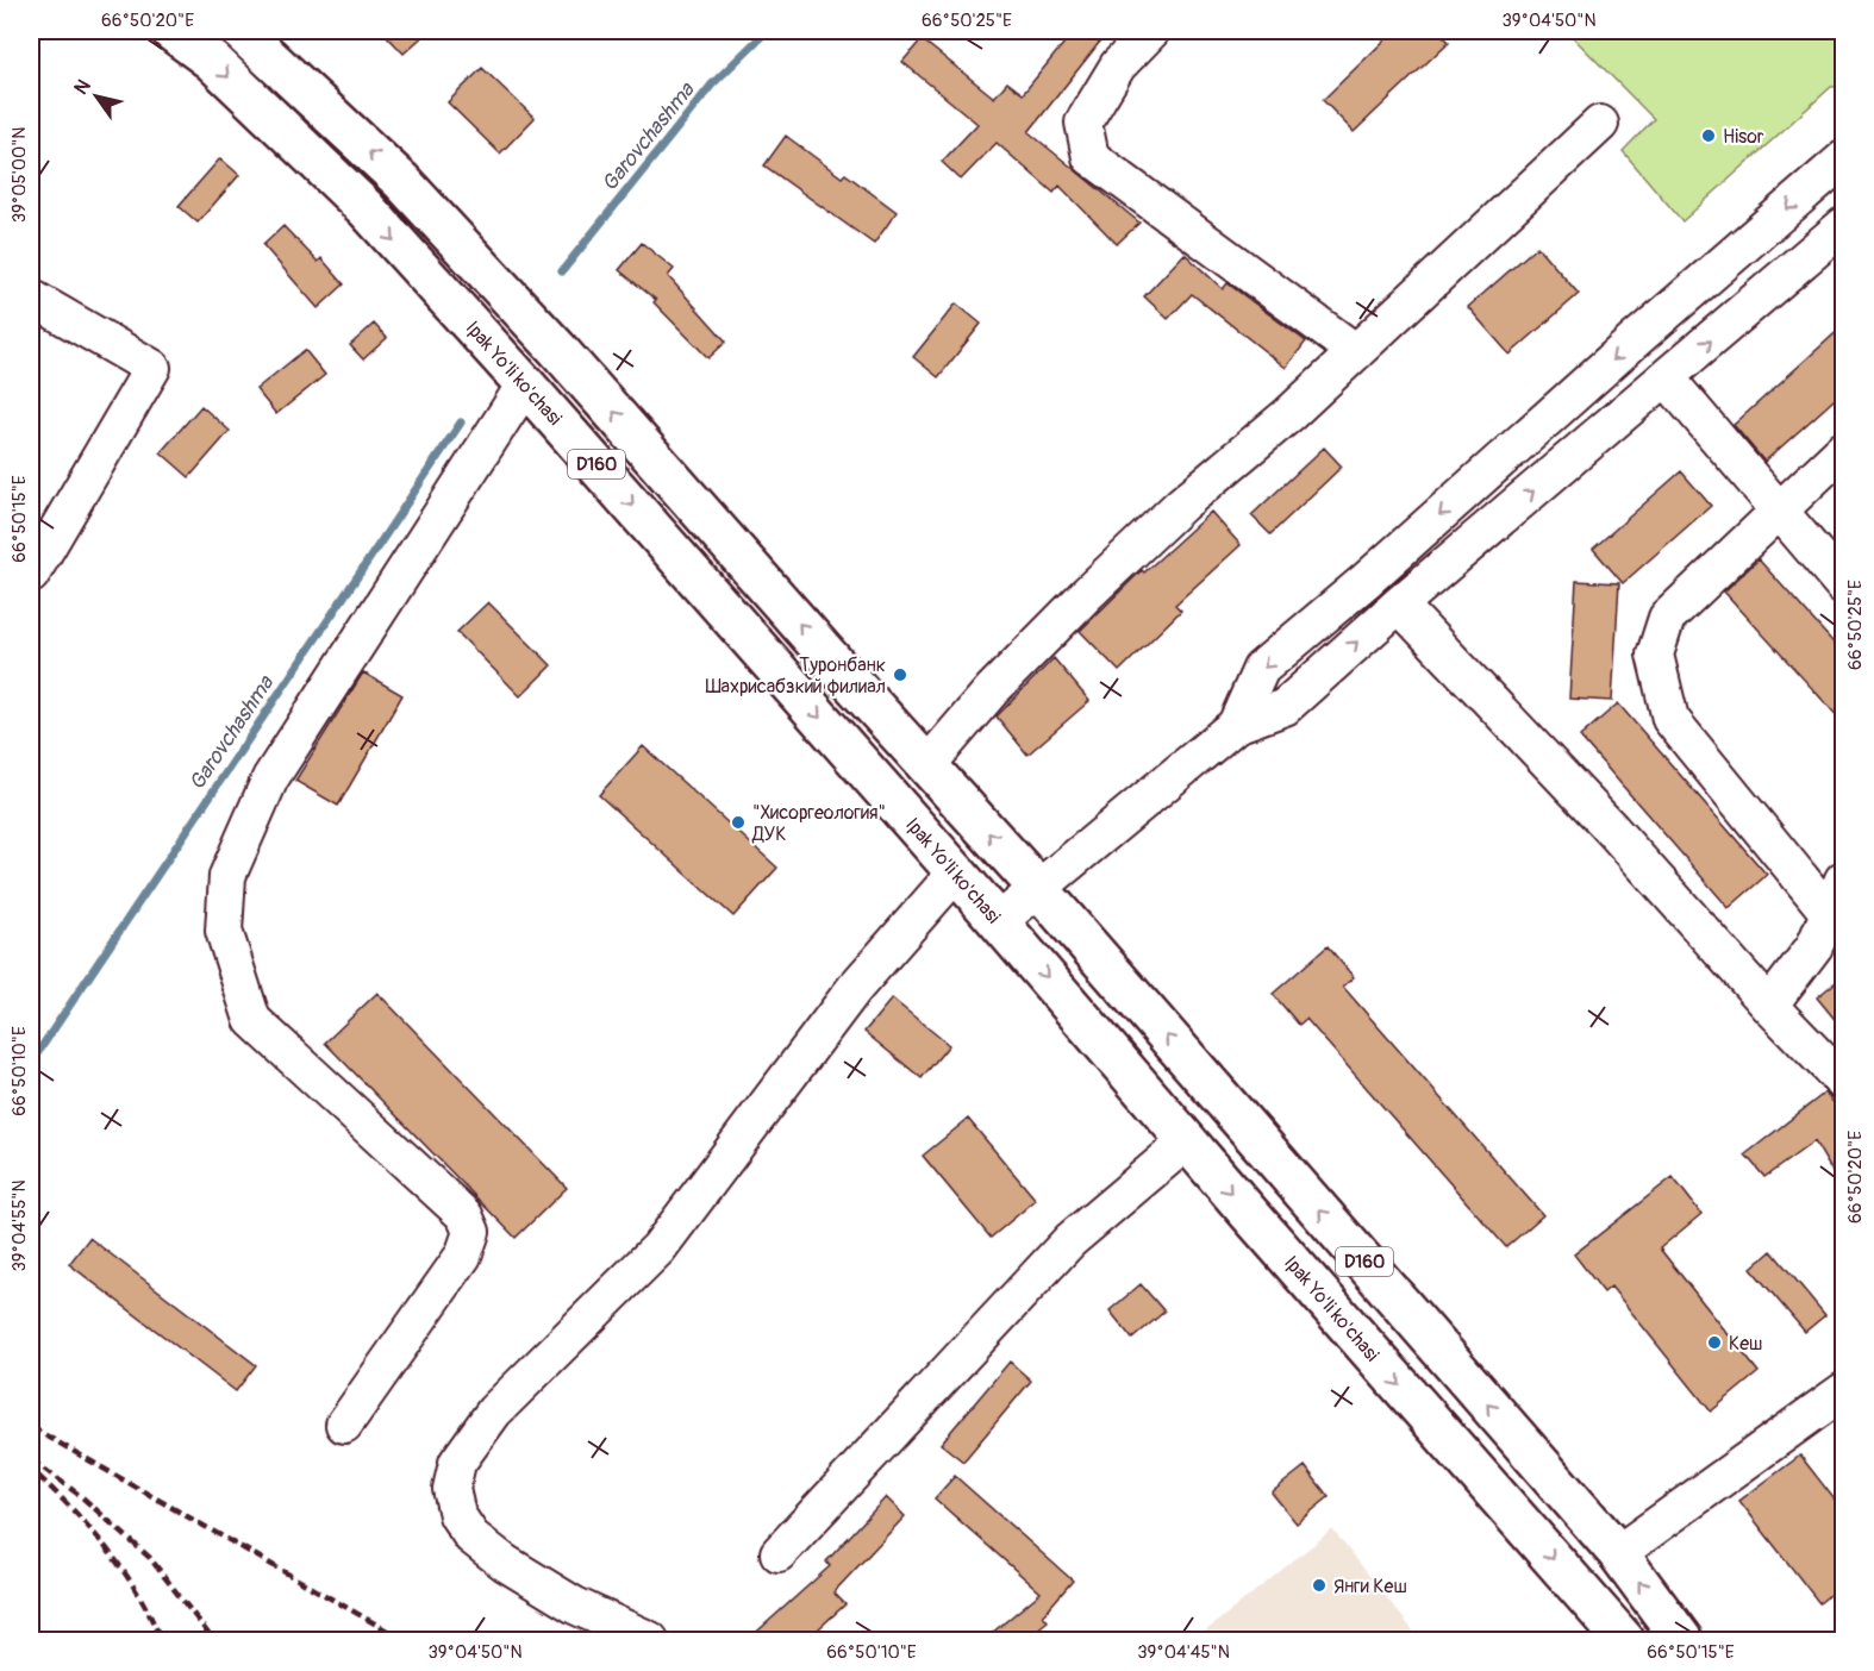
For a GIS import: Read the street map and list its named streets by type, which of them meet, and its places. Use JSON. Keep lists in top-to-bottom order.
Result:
{
  "streets": {
    "main road": ["Ipak Yo'li ko'chasi", "D160"]
  },
  "water": ["Garovchashma"],
  "places": [
    "Hisor",
    "Туронбанк Шахрисабзкий филиал",
    "\"Хисоргеология\" ДУК",
    "Кеш",
    "Янги Кеш"
  ],
  "north": "top left",
  "coordinates": [
    "66°50'20\"E",
    "66°50'25\"E",
    "39°04'50\"N",
    "39°05'00\"N",
    "66°50'15\"E",
    "66°50'10\"E",
    "39°04'55\"N",
    "39°04'45\"N"
  ]
}
